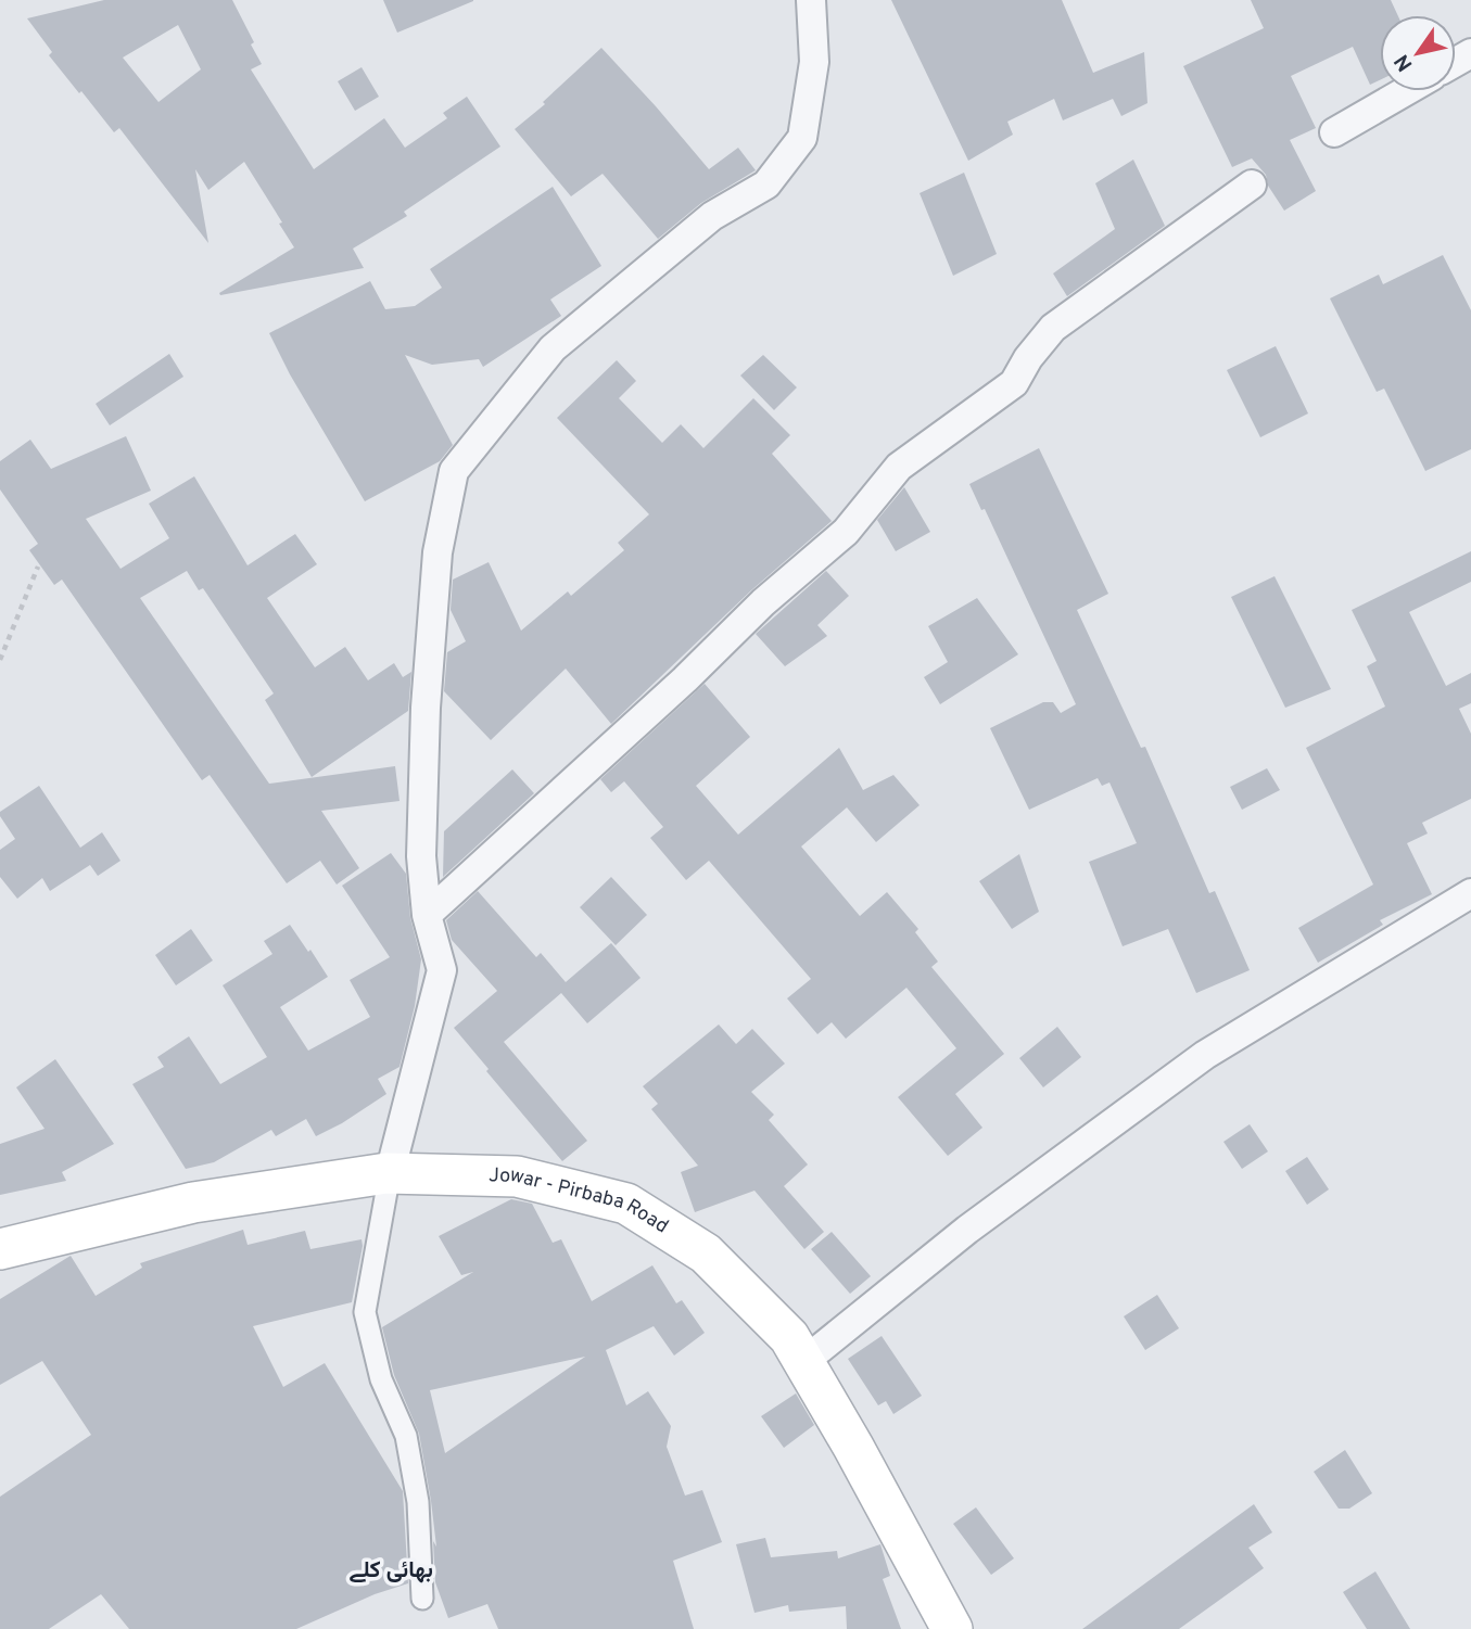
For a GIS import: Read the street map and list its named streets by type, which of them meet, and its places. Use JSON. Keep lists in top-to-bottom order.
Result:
{
  "streets": {
    "main road": ["Jowar - Pirbaba Road"]
  },
  "districts": ["بھائی كلے"],
  "north": "bottom left"
}
